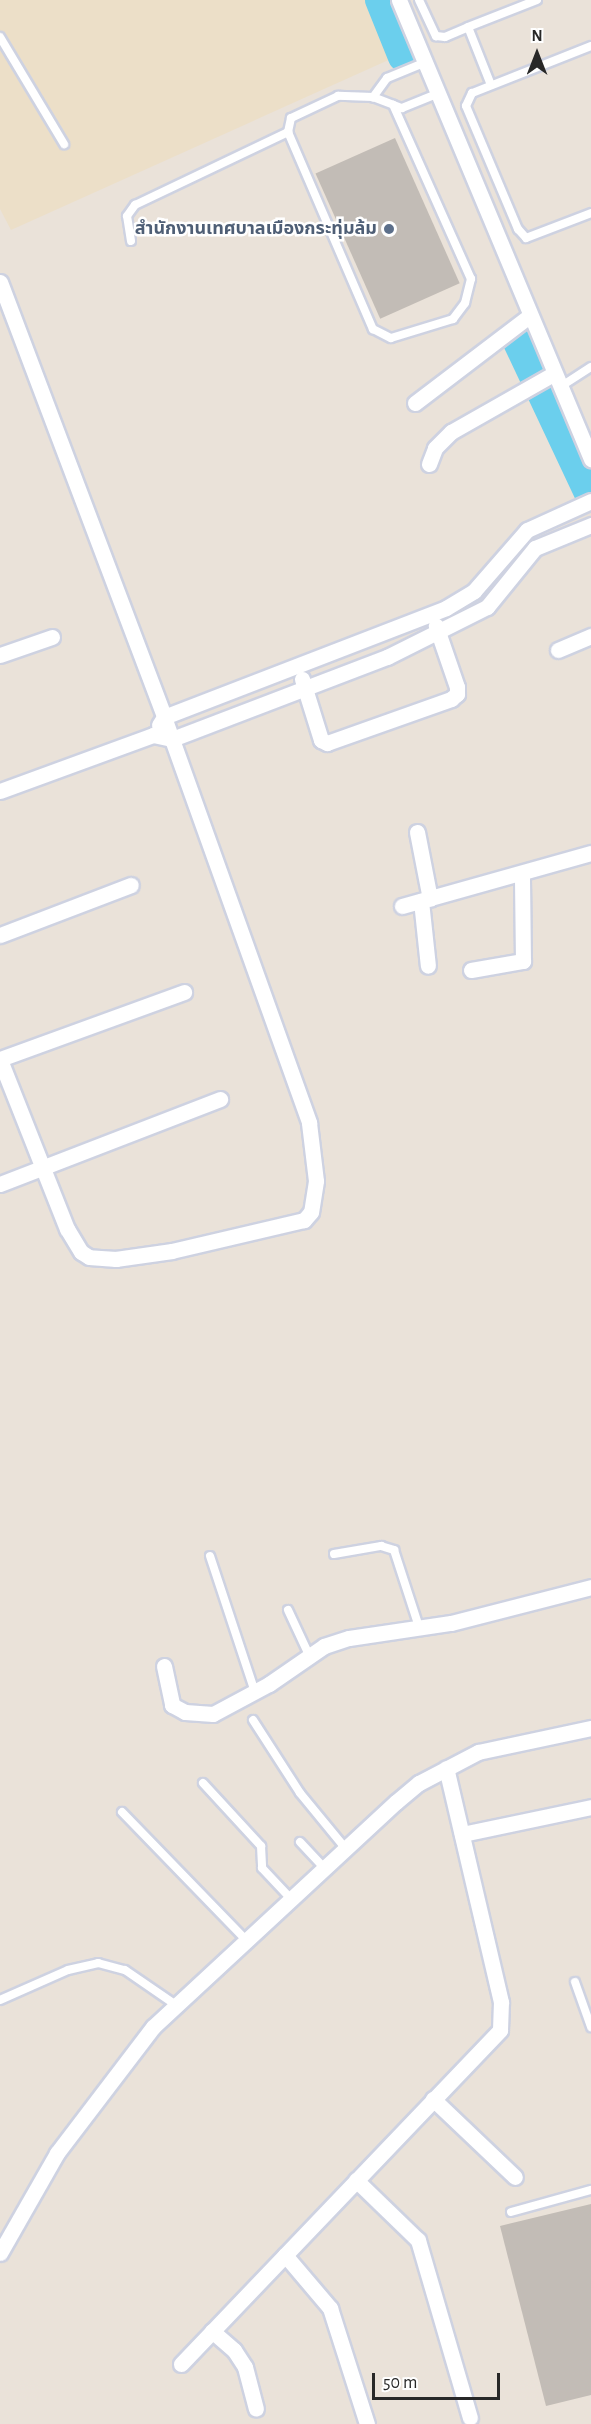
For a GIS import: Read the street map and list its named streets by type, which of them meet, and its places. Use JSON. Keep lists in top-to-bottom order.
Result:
{
  "places": ["สำนักงานเทศบาลเมืองกระทุ่มล้ม"],
  "scale_bar": "50 m",
  "north": "top"
}
